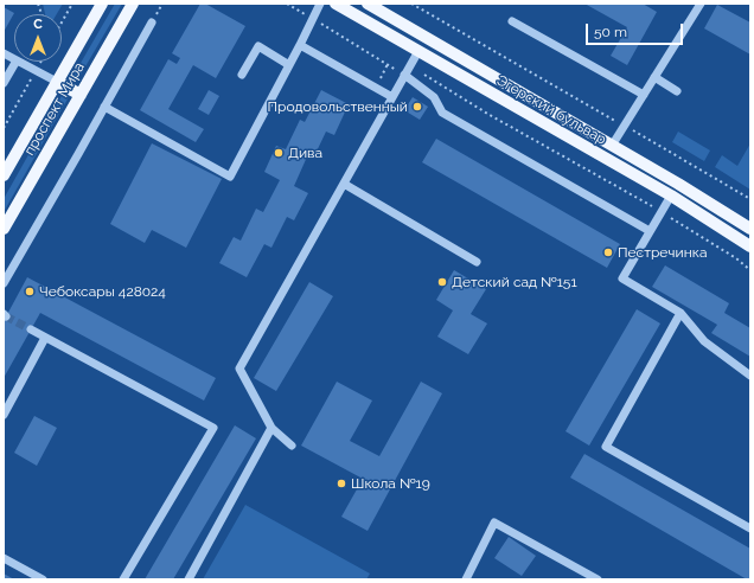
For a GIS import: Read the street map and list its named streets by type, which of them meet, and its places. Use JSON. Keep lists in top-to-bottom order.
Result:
{
  "streets": {
    "main road": ["проспект Мира", "Эгерский бульвар"]
  },
  "places": [
    "Продовольственный",
    "Дива",
    "Пестречинка",
    "Детский сад №151",
    "Чебоксары 428024",
    "Школа №19"
  ],
  "scale_bar": "50 m",
  "north": "top"
}
